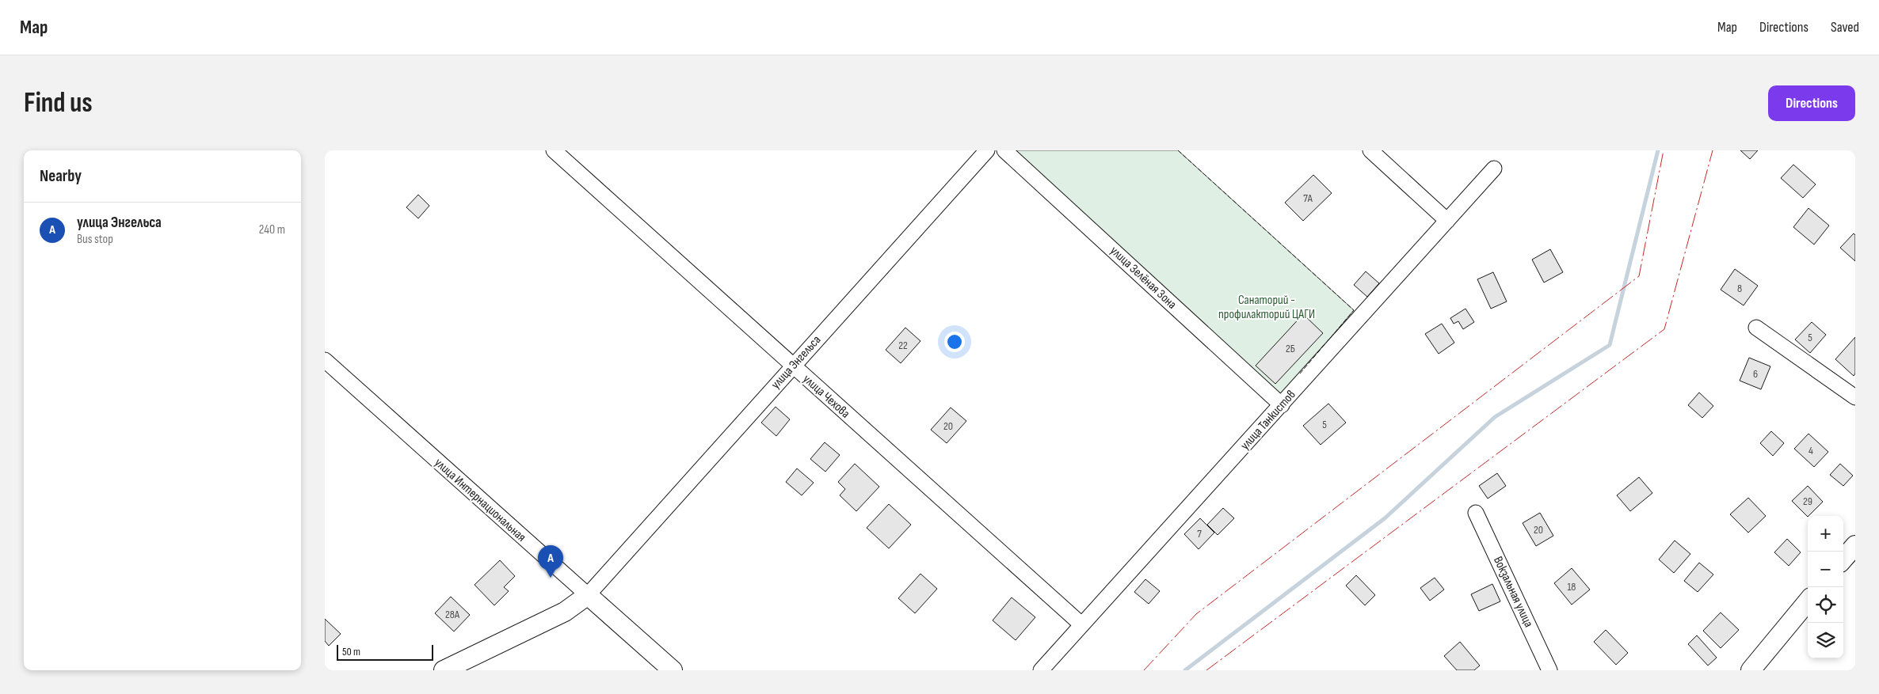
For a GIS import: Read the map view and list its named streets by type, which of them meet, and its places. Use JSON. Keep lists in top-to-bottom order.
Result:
{
  "streets": {
    "main road": ["улица Энгельса", "улица Интернациональная"],
    "street": [
      "улица Зелёная Зона",
      "улица Чехова",
      "улица Танкистов",
      "Вокзальная улица"
    ]
  },
  "crossings": [
    ["улица Зелёная Зона", "улица Танкистов"],
    ["улица Энгельса", "улица Чехова"],
    ["улица Энгельса", "улица Интернациональная"],
    ["улица Чехова", "улица Танкистов"]
  ],
  "parks": ["Санаторий - профилакторий ЦАГИ"],
  "house_numbers": [
    "7А",
    "8",
    "5",
    "22",
    "2Б",
    "6",
    "5",
    "20",
    "4",
    "29",
    "20",
    "7",
    "18",
    "28А"
  ],
  "scale_bar": "50 m",
  "page": {
    "header": "Map",
    "nav": ["Map", "Directions", "Saved"],
    "buttons": "Directions",
    "title": "Find us",
    "heading": "Nearby",
    "list": [
      {
        "mark": "A",
        "name": "улица Энгельса",
        "note": "Bus stop",
        "value": "240 m"
      }
    ],
    "map_buttons": ["+", "−"],
    "pins": "A",
    "scale": "50 m"
  }
}
